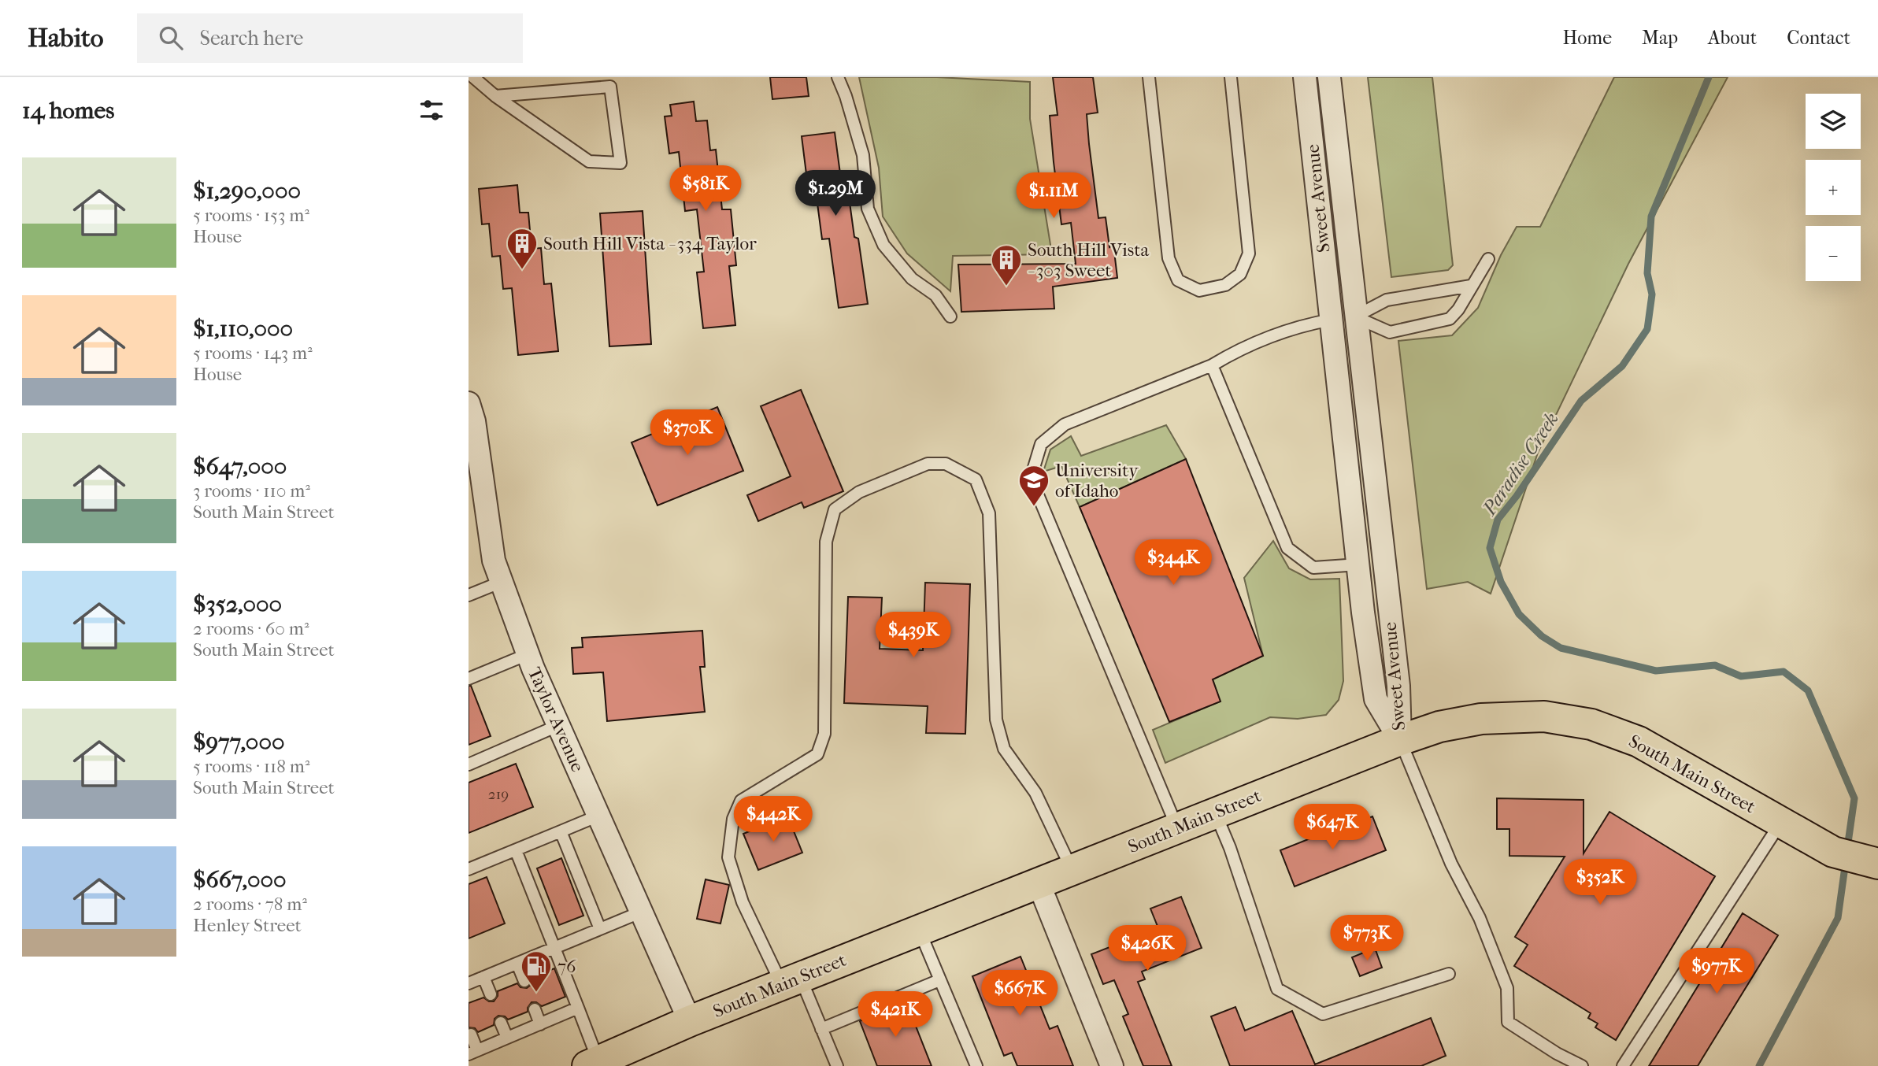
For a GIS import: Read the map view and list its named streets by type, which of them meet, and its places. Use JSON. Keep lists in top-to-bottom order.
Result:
{
  "streets": {
    "highway": ["South Main Street"],
    "street": ["Sweet Avenue", "Taylor Avenue"]
  },
  "crossings": [
    ["Sweet Avenue", "South Main Street"],
    ["Taylor Avenue", "South Main Street"]
  ],
  "water": ["Paradise Creek"],
  "places": {
    "building": ["South Hill Vista - 334 Taylor", "South Hill Vista - 303 Sweet"],
    "school or university": ["University of Idaho"],
    "fuel station": ["76"]
  },
  "house_numbers": ["219"],
  "page": {
    "header": "Habito",
    "search": "Search here",
    "nav": [
      "Home",
      "Map",
      "About",
      "Contact"
    ],
    "heading": "14 homes",
    "map_buttons": ["+", "−"],
    "list": [
      {
        "name": "$1,290,000",
        "note": "5 rooms · 153 m² · House"
      },
      {
        "name": "$1,110,000",
        "note": "5 rooms · 143 m² · House"
      },
      {
        "name": "$647,000",
        "note": "3 rooms · 110 m² · South Main Street"
      },
      {
        "name": "$352,000",
        "note": "2 rooms · 60 m² · South Main Street"
      },
      {
        "name": "$977,000",
        "note": "5 rooms · 118 m² · South Main Street"
      },
      {
        "name": "$667,000",
        "note": "2 rooms · 78 m² · Henley Street"
      }
    ],
    "price": [
      "$581K",
      "$1.29M",
      "$1.11M",
      "$370K",
      "$344K",
      "$439K",
      "$442K",
      "$647K",
      "$352K",
      "$773K",
      "$426K",
      "$977K",
      "$667K",
      "$421K"
    ]
  }
}
